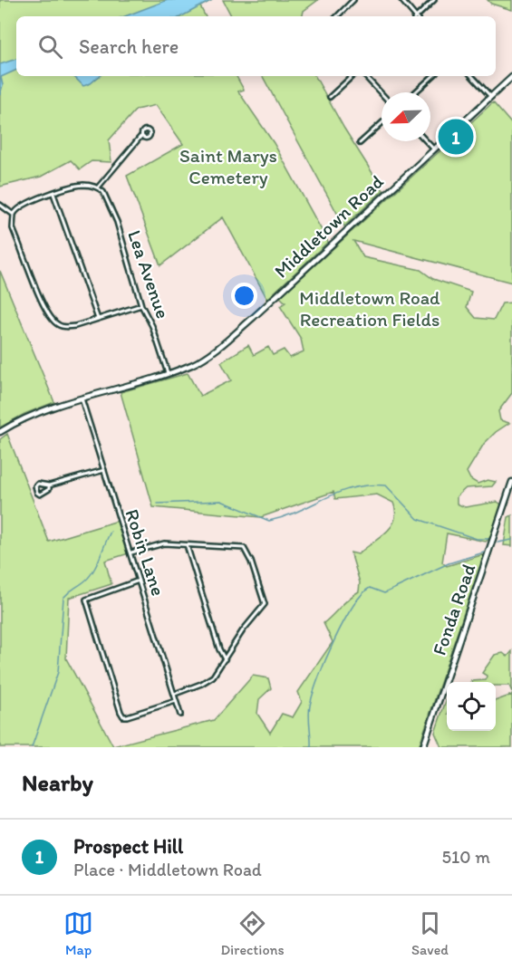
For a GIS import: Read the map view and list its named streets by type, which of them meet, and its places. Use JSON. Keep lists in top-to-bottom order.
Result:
{
  "streets": {
    "street": [
      "Middletown Road",
      "Lea Avenue",
      "Robin Lane",
      "Fonda Road"
    ]
  },
  "crossings": [
    ["Middletown Road", "Lea Avenue"],
    ["Middletown Road", "Robin Lane"]
  ],
  "parks": ["Saint Marys Cemetery", "Middletown Road Recreation Fields"],
  "north": "bottom left",
  "page": {
    "search": "Search here",
    "pins": "1",
    "heading": "Nearby",
    "list": [
      {
        "mark": "1",
        "name": "Prospect Hill",
        "note": "Place · Middletown Road",
        "value": "510 m"
      }
    ],
    "nav": ["Map", "Directions", "Saved"]
  }
}
